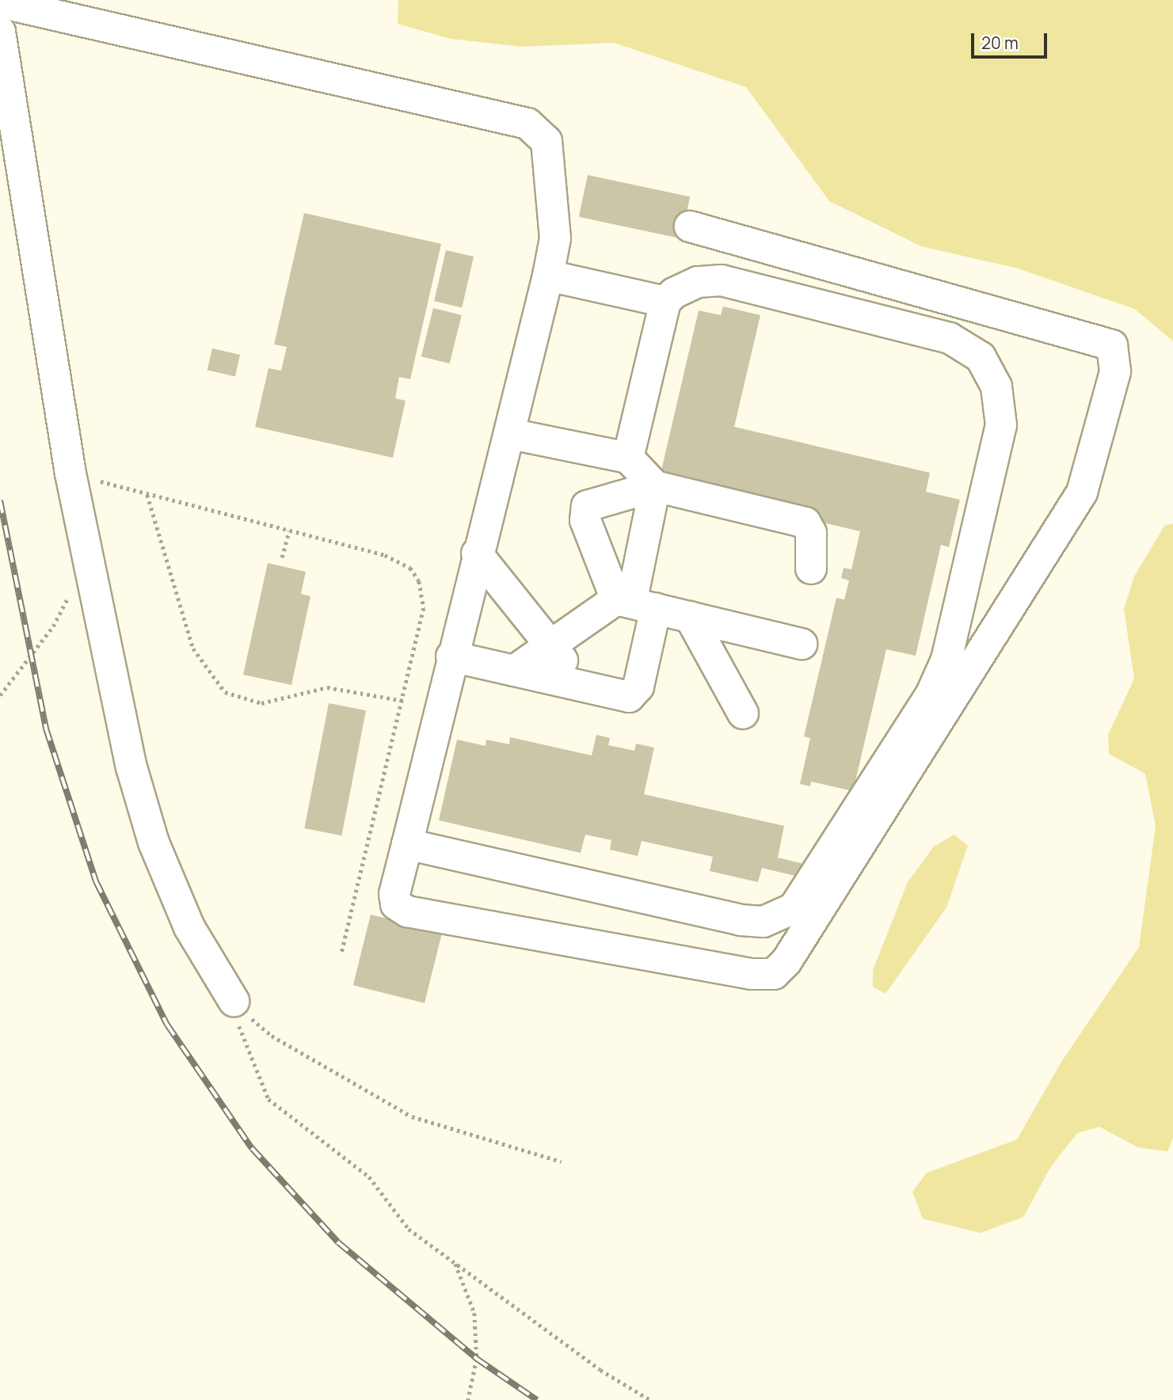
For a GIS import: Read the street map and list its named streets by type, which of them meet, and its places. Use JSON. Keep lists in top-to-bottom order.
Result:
{
  "scale_bar": "20 m"
}
